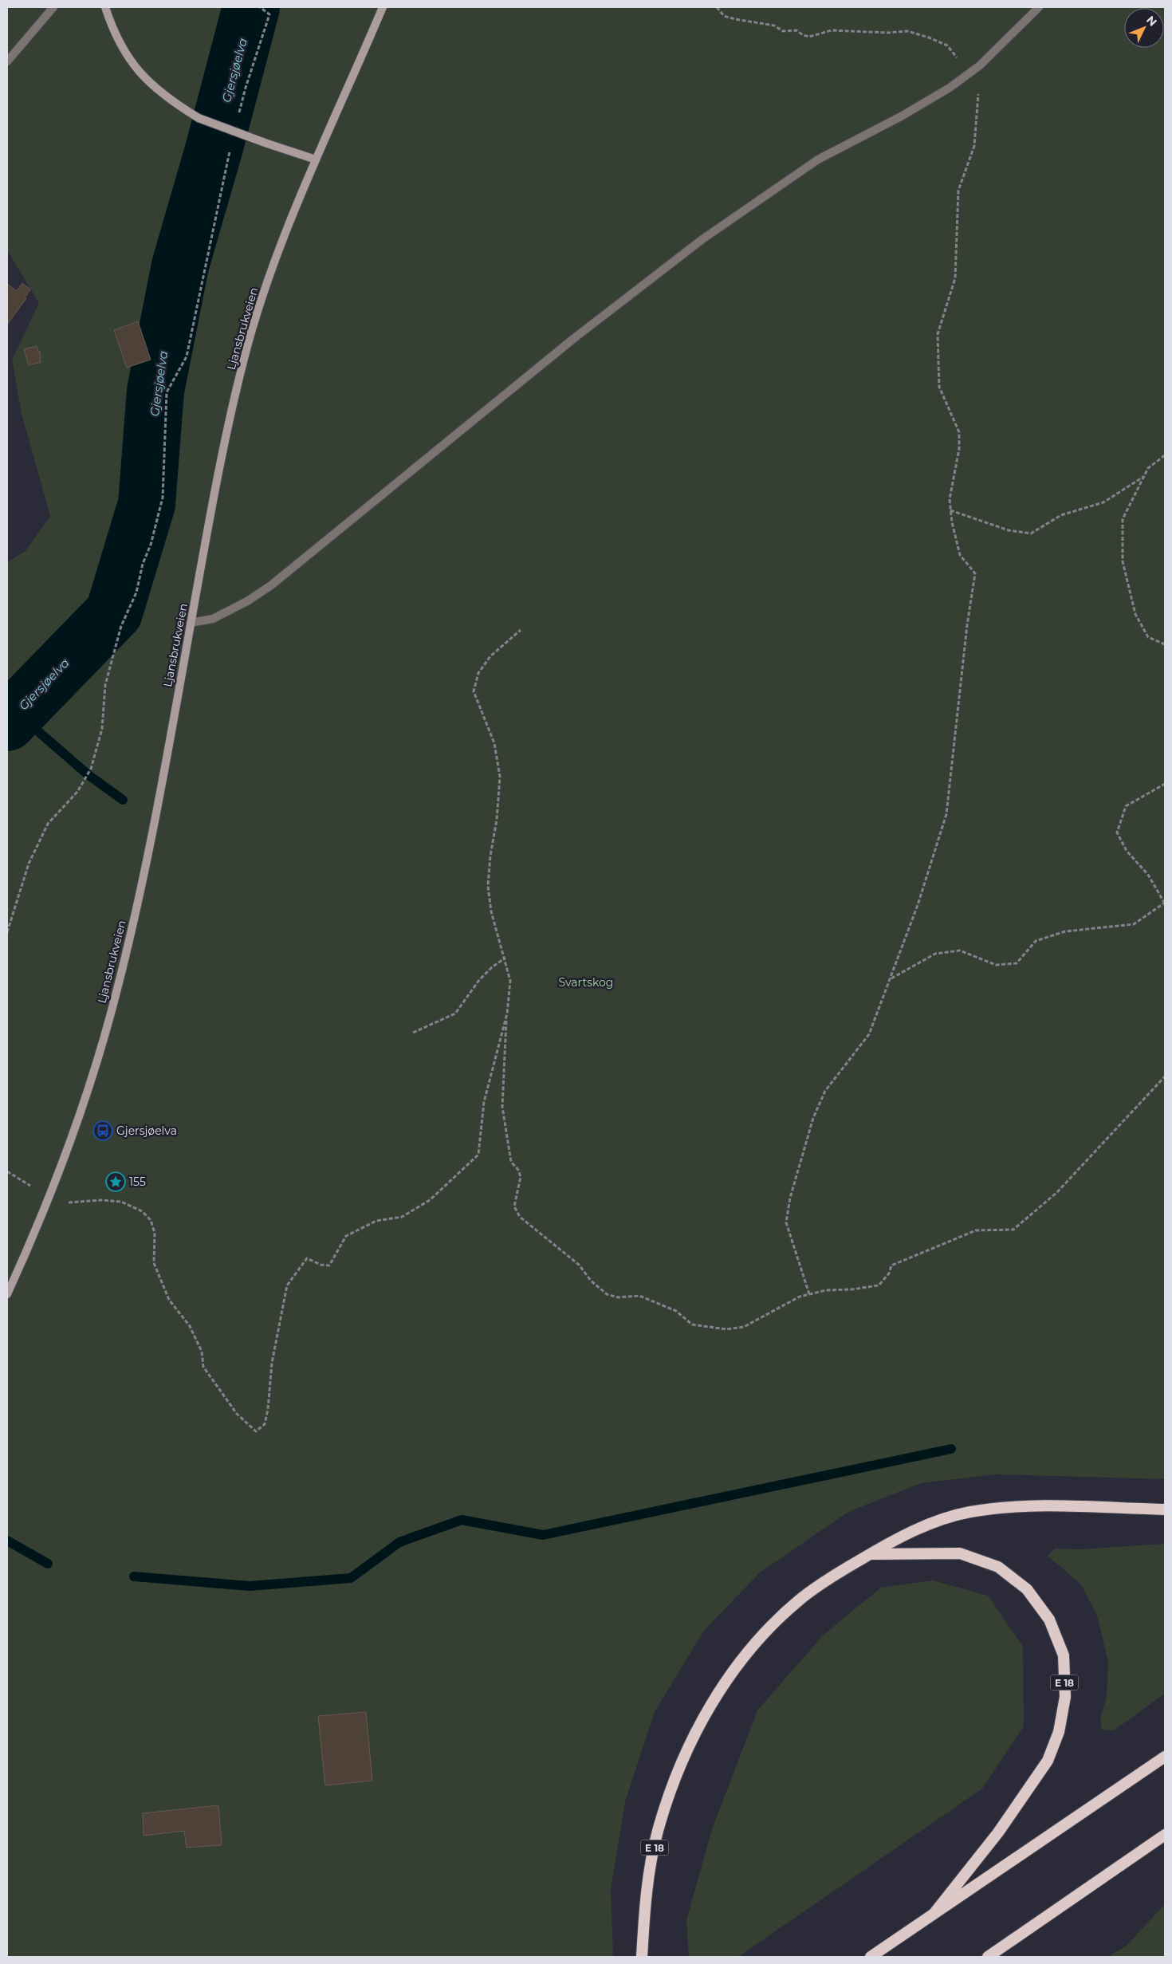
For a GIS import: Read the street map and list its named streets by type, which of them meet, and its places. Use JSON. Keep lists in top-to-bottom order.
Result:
{
  "streets": {
    "highway": ["E 18"],
    "main road": ["Ljansbrukveien"]
  },
  "water": ["Gjersjøelva"],
  "parks": ["Svartskog"],
  "places": {
    "bus stop": ["Gjersjøelva"],
    "place": ["155"]
  },
  "north": "top right"
}
